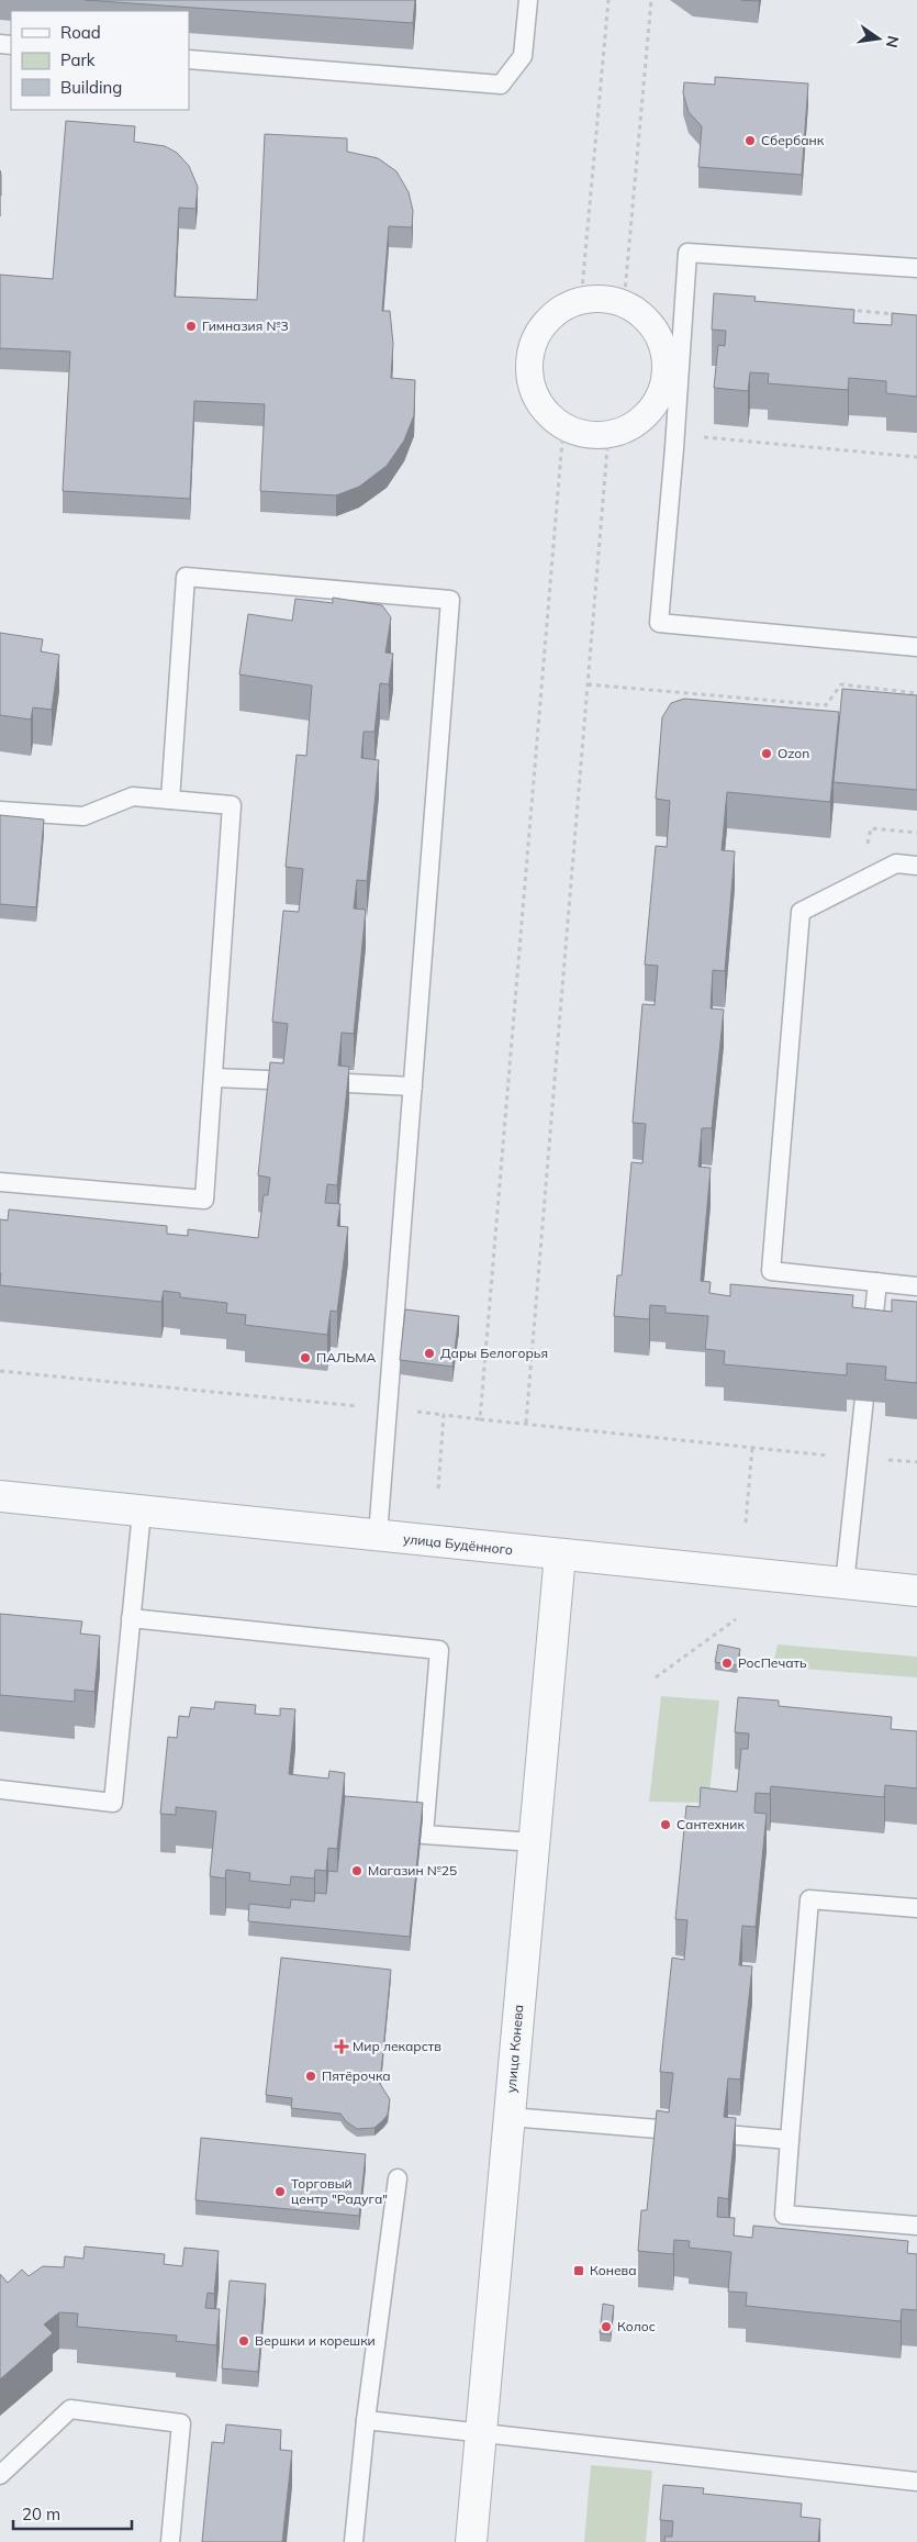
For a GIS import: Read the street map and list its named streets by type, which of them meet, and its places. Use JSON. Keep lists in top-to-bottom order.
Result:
{
  "streets": {
    "street": ["улица Будённого", "улица Конева"]
  },
  "crossings": [
    ["улица Будённого", "улица Конева"]
  ],
  "places": {
    "other": [
      "Сбербанк",
      "Гимназия №3",
      "Ozon",
      "Дары Белогорья",
      "ПАЛЬМА",
      "РосПечать",
      "Сантехник",
      "Магазин №25",
      "Пятёрочка",
      "Торговый центр \"Радуга\"",
      "Колос",
      "Вершки и корешки"
    ],
    "health": ["Мир лекарств"],
    "transit": ["Конева"]
  },
  "legend": ["Road", "Park", "Building"],
  "scale_bar": "20 m",
  "north": "right"
}
